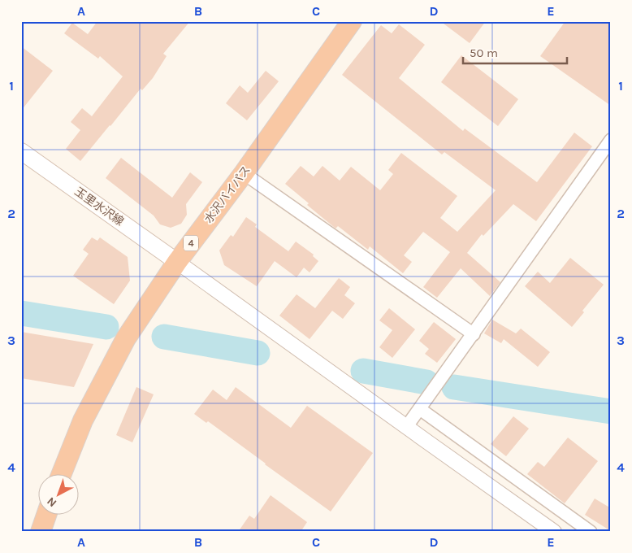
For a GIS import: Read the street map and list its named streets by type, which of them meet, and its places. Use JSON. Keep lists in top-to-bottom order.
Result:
{
  "streets": {
    "highway": ["水沢バイパス", "4"],
    "main road": ["玉里水沢線"]
  },
  "crossings": [
    ["水沢バイパス", "玉里水沢線"]
  ],
  "scale_bar": "50 m",
  "north": "bottom left",
  "grid": {
    "columns": [
      "A",
      "B",
      "C",
      "D",
      "E"
    ],
    "rows": [
      "1",
      "2",
      "3",
      "4"
    ]
  }
}
